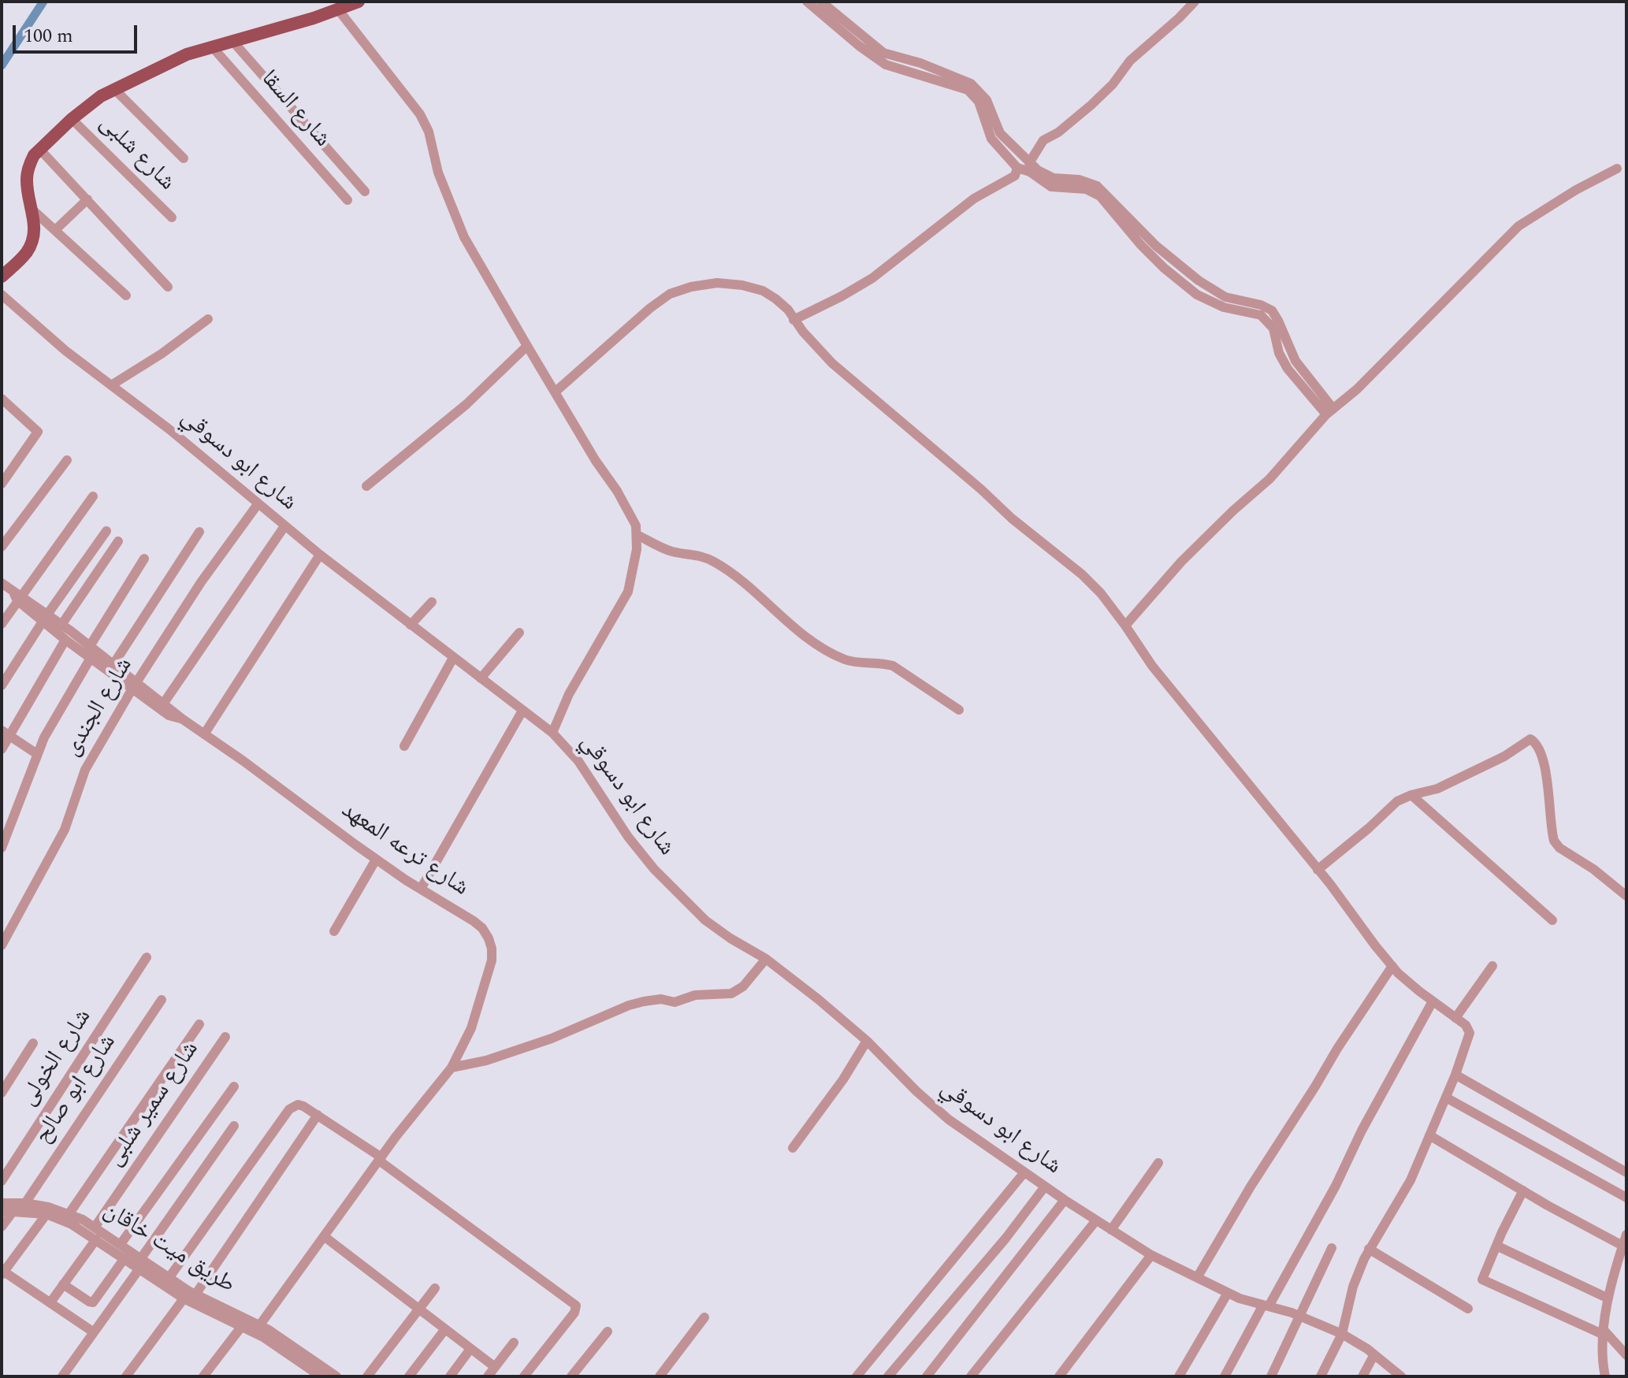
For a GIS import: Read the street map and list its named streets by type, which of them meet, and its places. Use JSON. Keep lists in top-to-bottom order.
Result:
{
  "streets": {
    "street": [
      "شارع السقا",
      "شارع شلبى",
      "شارع ابو دسوقي",
      "شارع الجندى",
      "شارع ترعه المعهد",
      "شارع الخولى",
      "شارع ابو صالح",
      "شارع سمير شلبى",
      "طريق ميت خاقان"
    ]
  },
  "crossings": [
    ["شارع ابو دسوقي", "شارع الجندى"],
    ["شارع الجندى", "شارع ترعه المعهد"],
    ["شارع ترعه المعهد", "طريق ميت خاقان"],
    ["شارع ابو صالح", "طريق ميت خاقان"],
    ["شارع سمير شلبى", "طريق ميت خاقان"]
  ],
  "scale_bar": "100 m"
}
